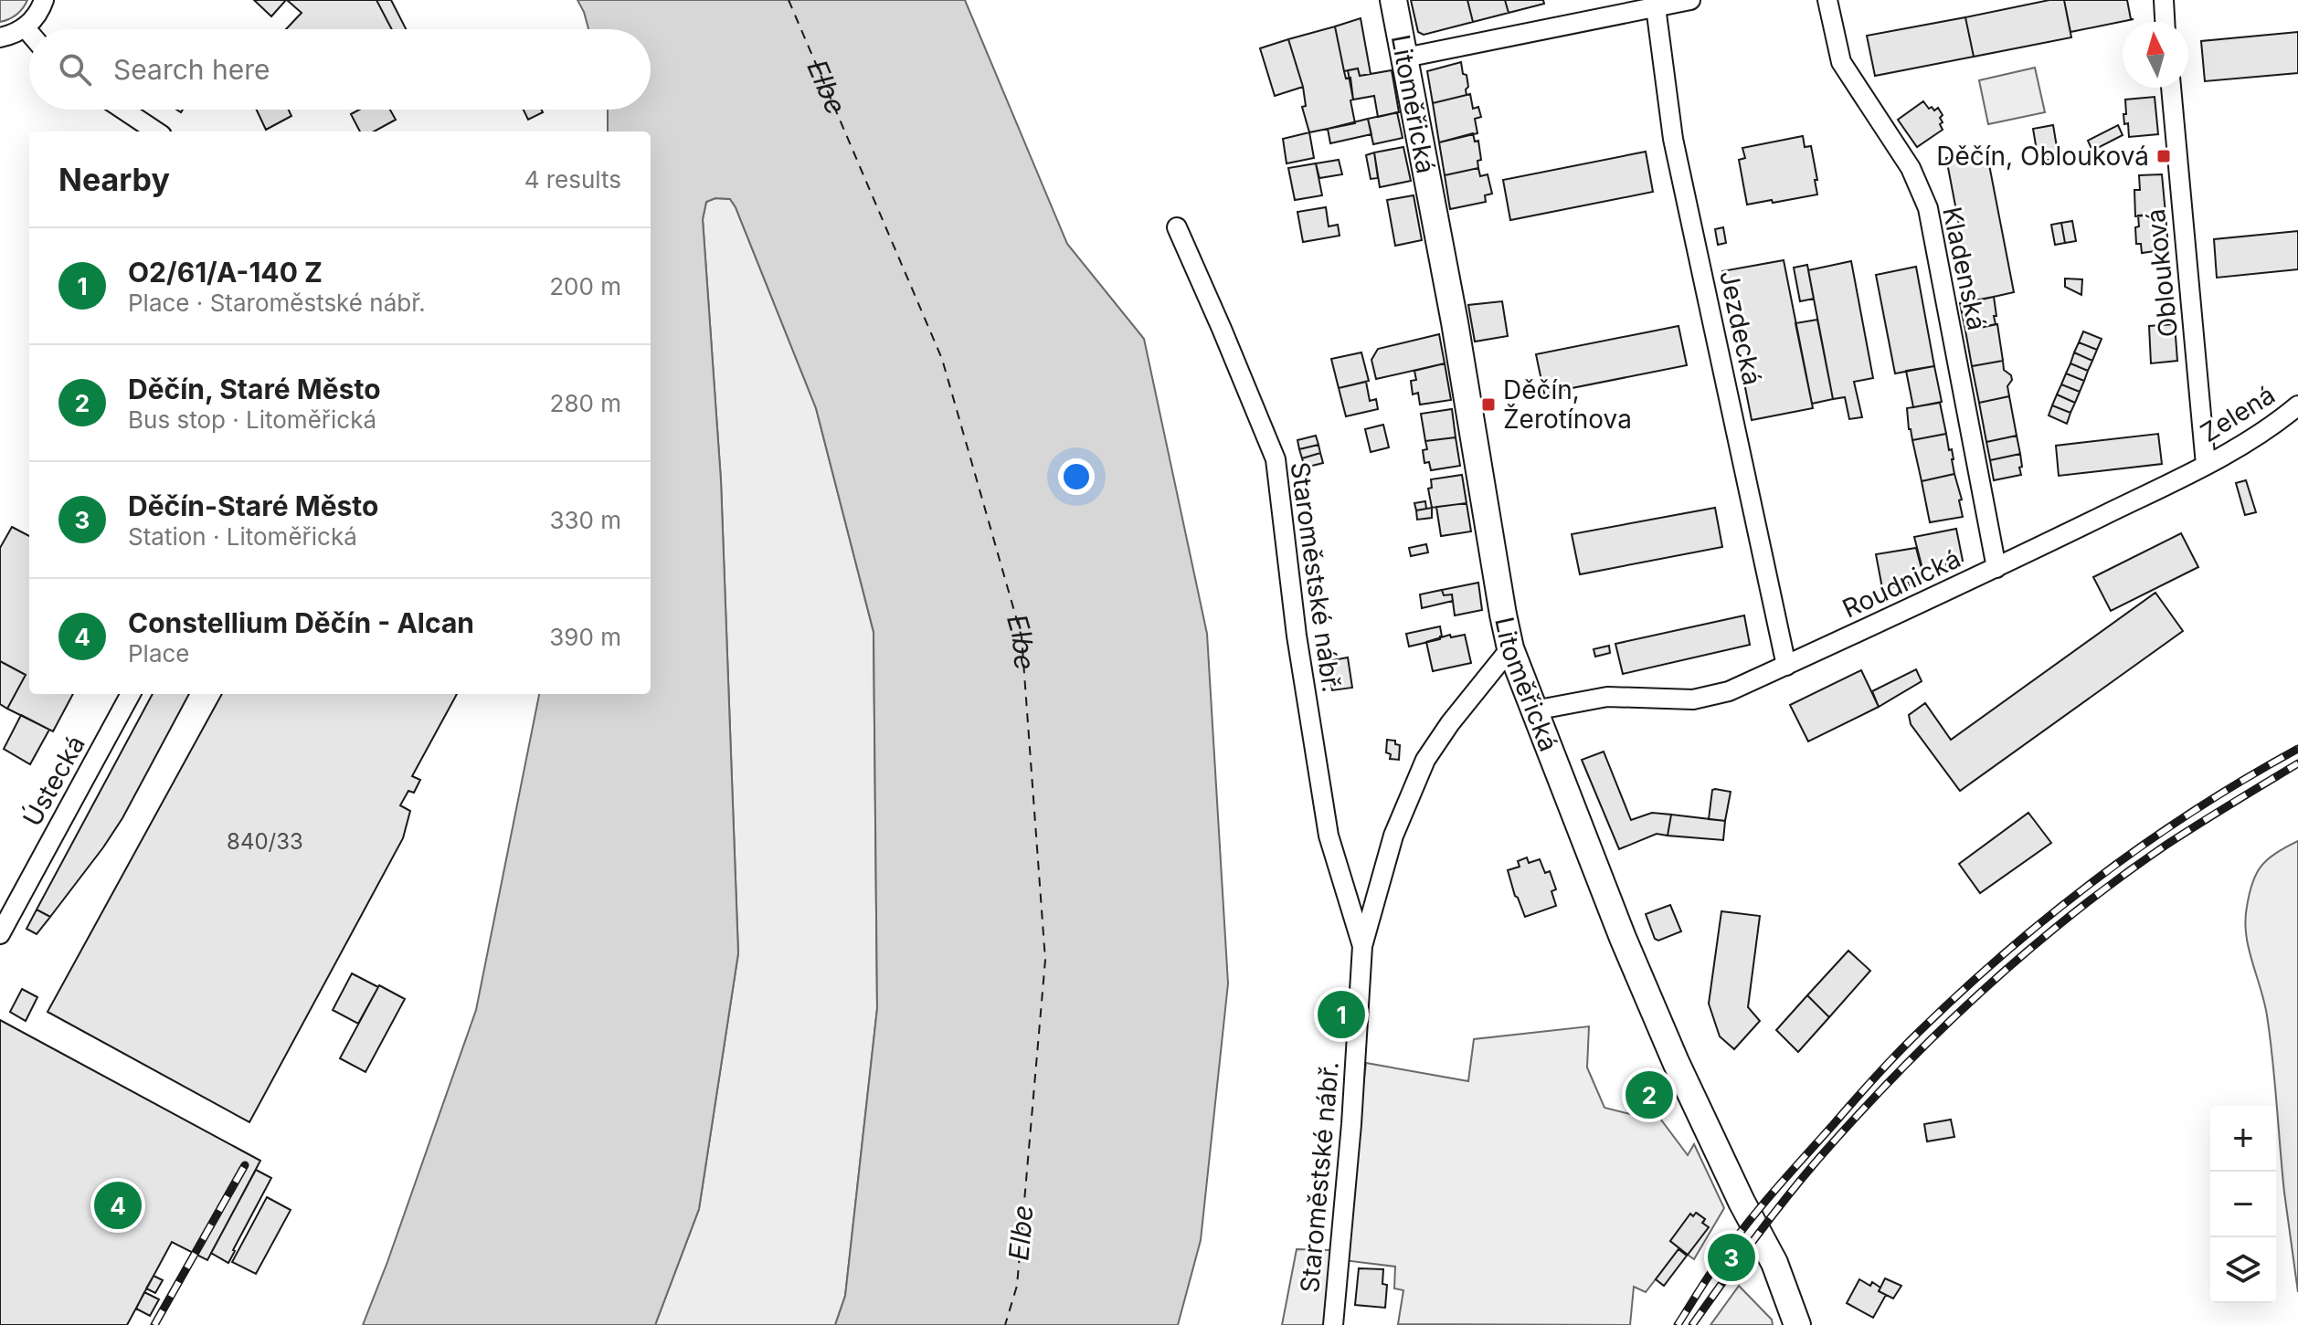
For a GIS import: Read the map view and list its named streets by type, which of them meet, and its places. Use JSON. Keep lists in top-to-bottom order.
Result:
{
  "streets": {
    "main road": ["Litoměřická"],
    "street": [
      "Kladenská",
      "Oblouková",
      "Jezdecká",
      "Zelená",
      "Staroměstské nábř.",
      "Roudnická",
      "Ústecká"
    ]
  },
  "crossings": [
    ["Litoměřická", "Staroměstské nábř."],
    ["Litoměřická", "Roudnická"],
    ["Kladenská", "Roudnická"],
    ["Oblouková", "Zelená"],
    ["Oblouková", "Roudnická"],
    ["Jezdecká", "Roudnická"],
    ["Zelená", "Roudnická"]
  ],
  "water": ["Elbe"],
  "places": {
    "transit": ["Děčín, Oblouková", "Děčín, Žerotínova"]
  },
  "house_numbers": ["840/33"],
  "north": "top",
  "page": {
    "search": "Search here",
    "heading": ["Nearby", "4 results"],
    "list": [
      {
        "mark": "1",
        "name": "O2/61/A-140 Z",
        "note": "Place · Staroměstské nábř.",
        "value": "200 m"
      },
      {
        "mark": "2",
        "name": "Děčín, Staré Město",
        "note": "Bus stop · Litoměřická",
        "value": "280 m"
      },
      {
        "mark": "3",
        "name": "Děčín-Staré Město",
        "note": "Station · Litoměřická",
        "value": "330 m"
      },
      {
        "mark": "4",
        "name": "Constellium Děčín - Alcan",
        "note": "Place",
        "value": "390 m"
      }
    ],
    "pins": [
      "1",
      "2",
      "4",
      "3"
    ],
    "map_buttons": ["+", "−"]
  }
}
